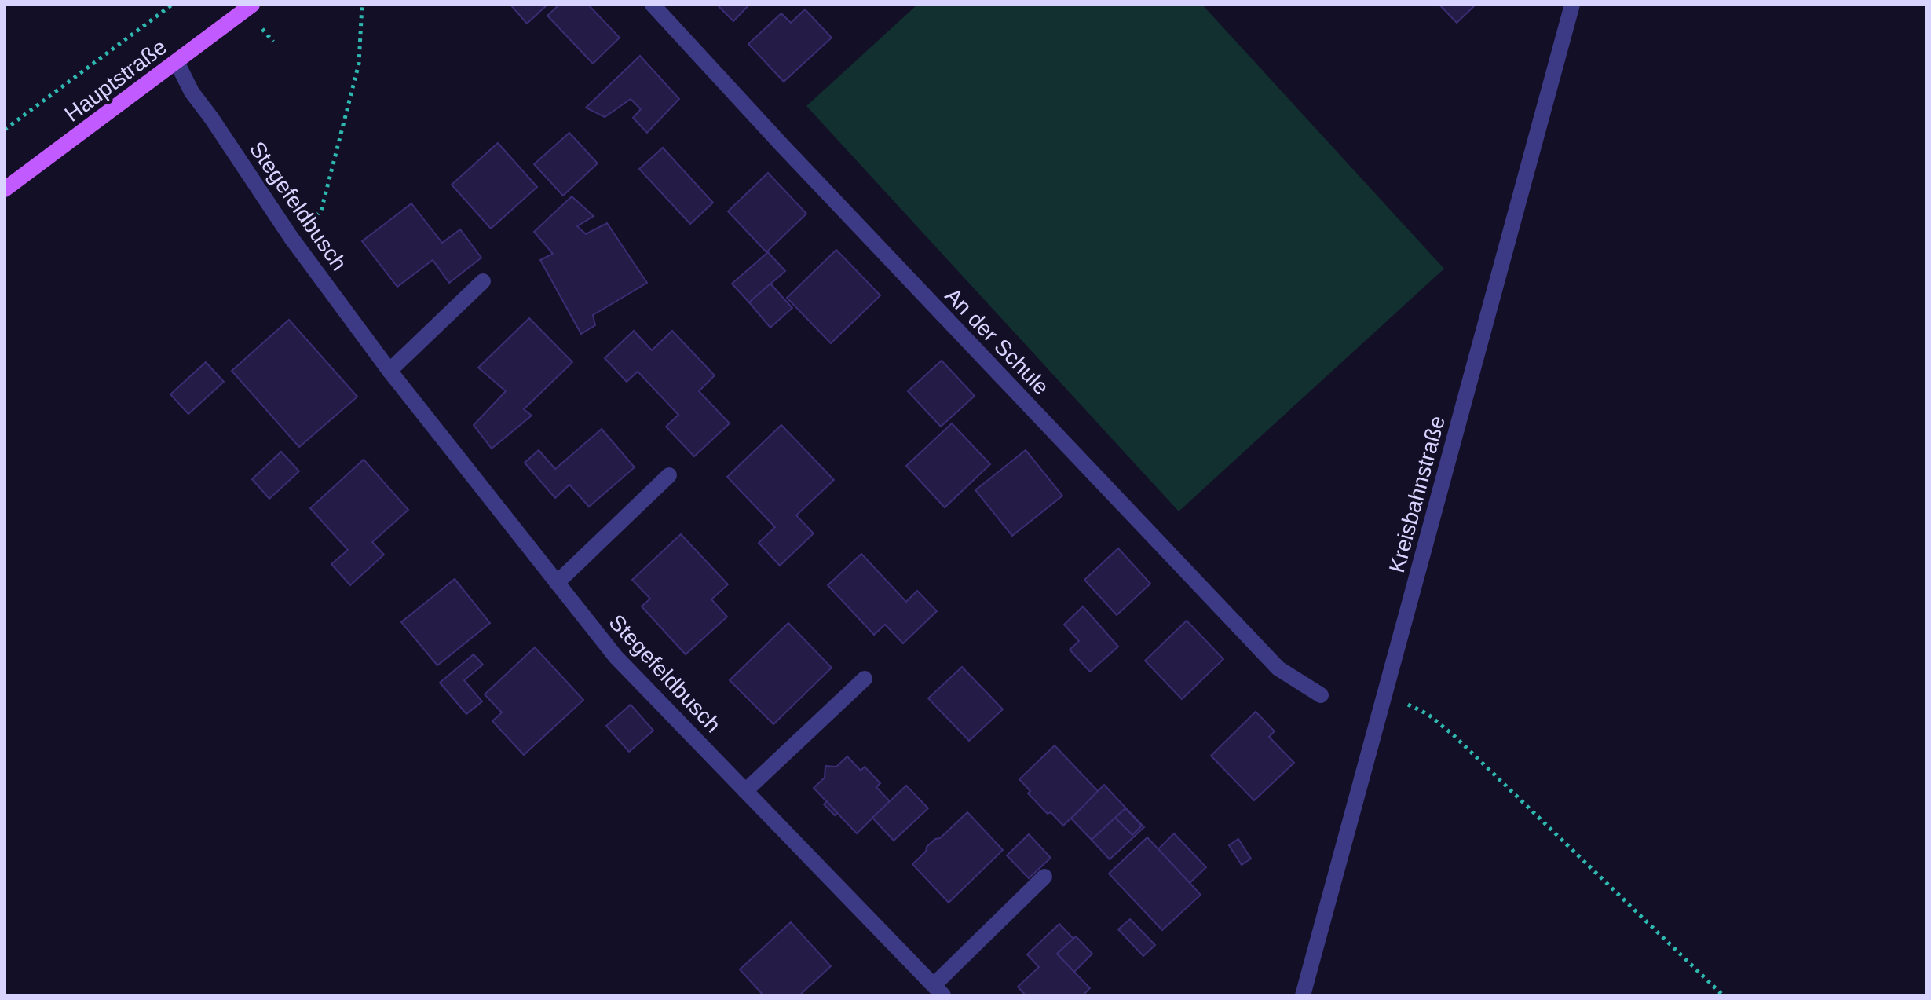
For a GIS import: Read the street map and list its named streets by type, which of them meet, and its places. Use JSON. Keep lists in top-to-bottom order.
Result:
{
  "streets": {
    "main road": ["Hauptstraße"],
    "street": ["Stegefeldbusch", "An der Schule", "Kreisbahnstraße"]
  },
  "crossings": [
    ["Hauptstraße", "Stegefeldbusch"]
  ]
}
